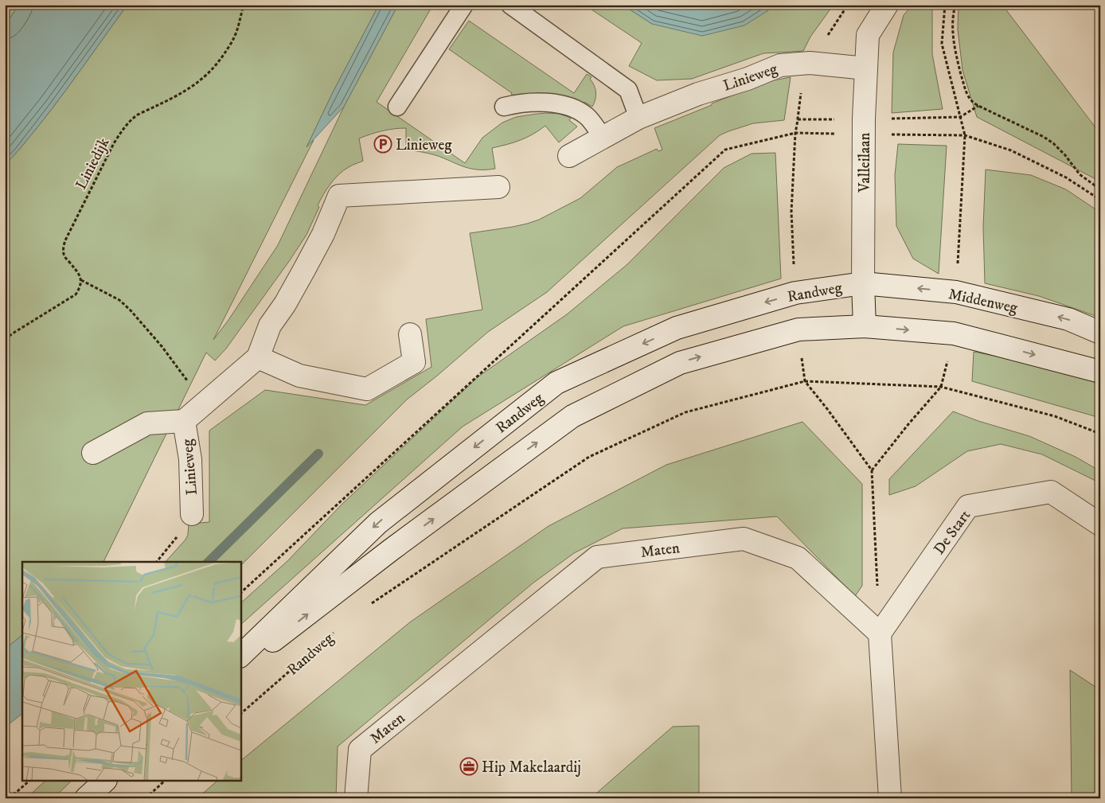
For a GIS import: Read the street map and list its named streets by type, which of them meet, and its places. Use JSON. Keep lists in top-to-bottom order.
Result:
{
  "streets": {
    "street": [
      "Linieweg",
      "Valleilaan",
      "Randweg",
      "Middenweg",
      "De Start",
      "Maten"
    ],
    "path": ["Liniedijk"]
  },
  "crossings": [
    ["Linieweg", "Valleilaan"],
    ["Valleilaan", "Randweg"],
    ["Valleilaan", "Middenweg"],
    ["Randweg", "Middenweg"],
    ["De Start", "Maten"]
  ],
  "places": {
    "parking": ["Linieweg"],
    "office": ["Hip Makelaardij"]
  }
}
